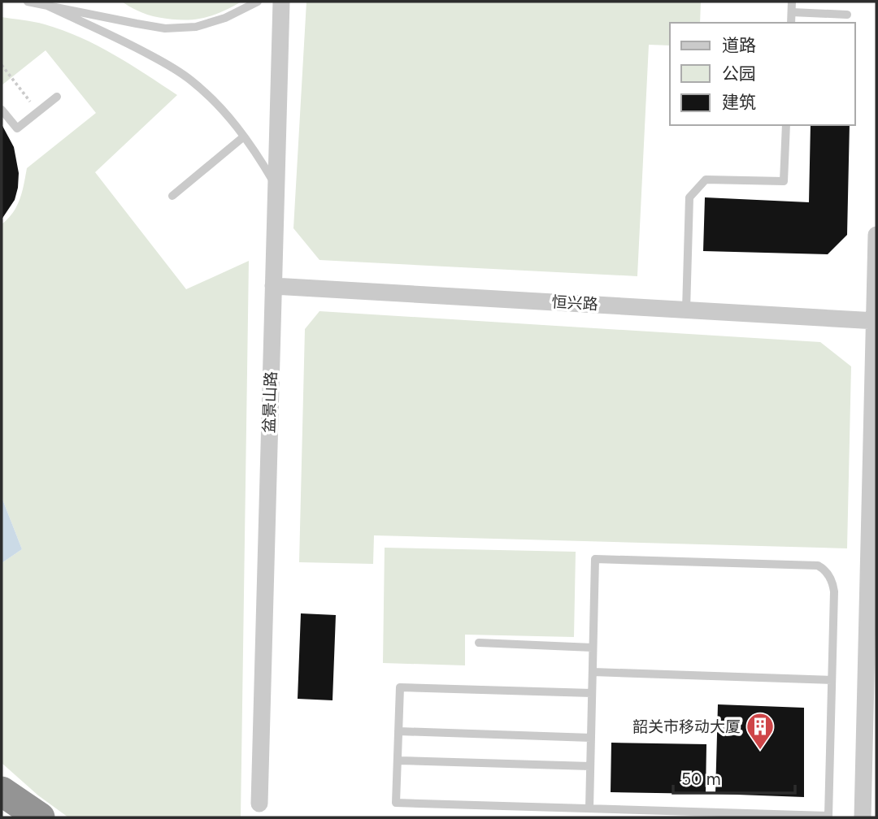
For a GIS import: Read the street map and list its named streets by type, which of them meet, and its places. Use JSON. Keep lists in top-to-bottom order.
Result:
{
  "streets": {
    "street": ["恒兴路", "盆景山路"]
  },
  "crossings": [
    ["恒兴路", "盆景山路"]
  ],
  "places": {
    "building": ["韶关市移动大厦"]
  },
  "legend": ["道路", "公园", "建筑"],
  "scale_bar": "50 m"
}
